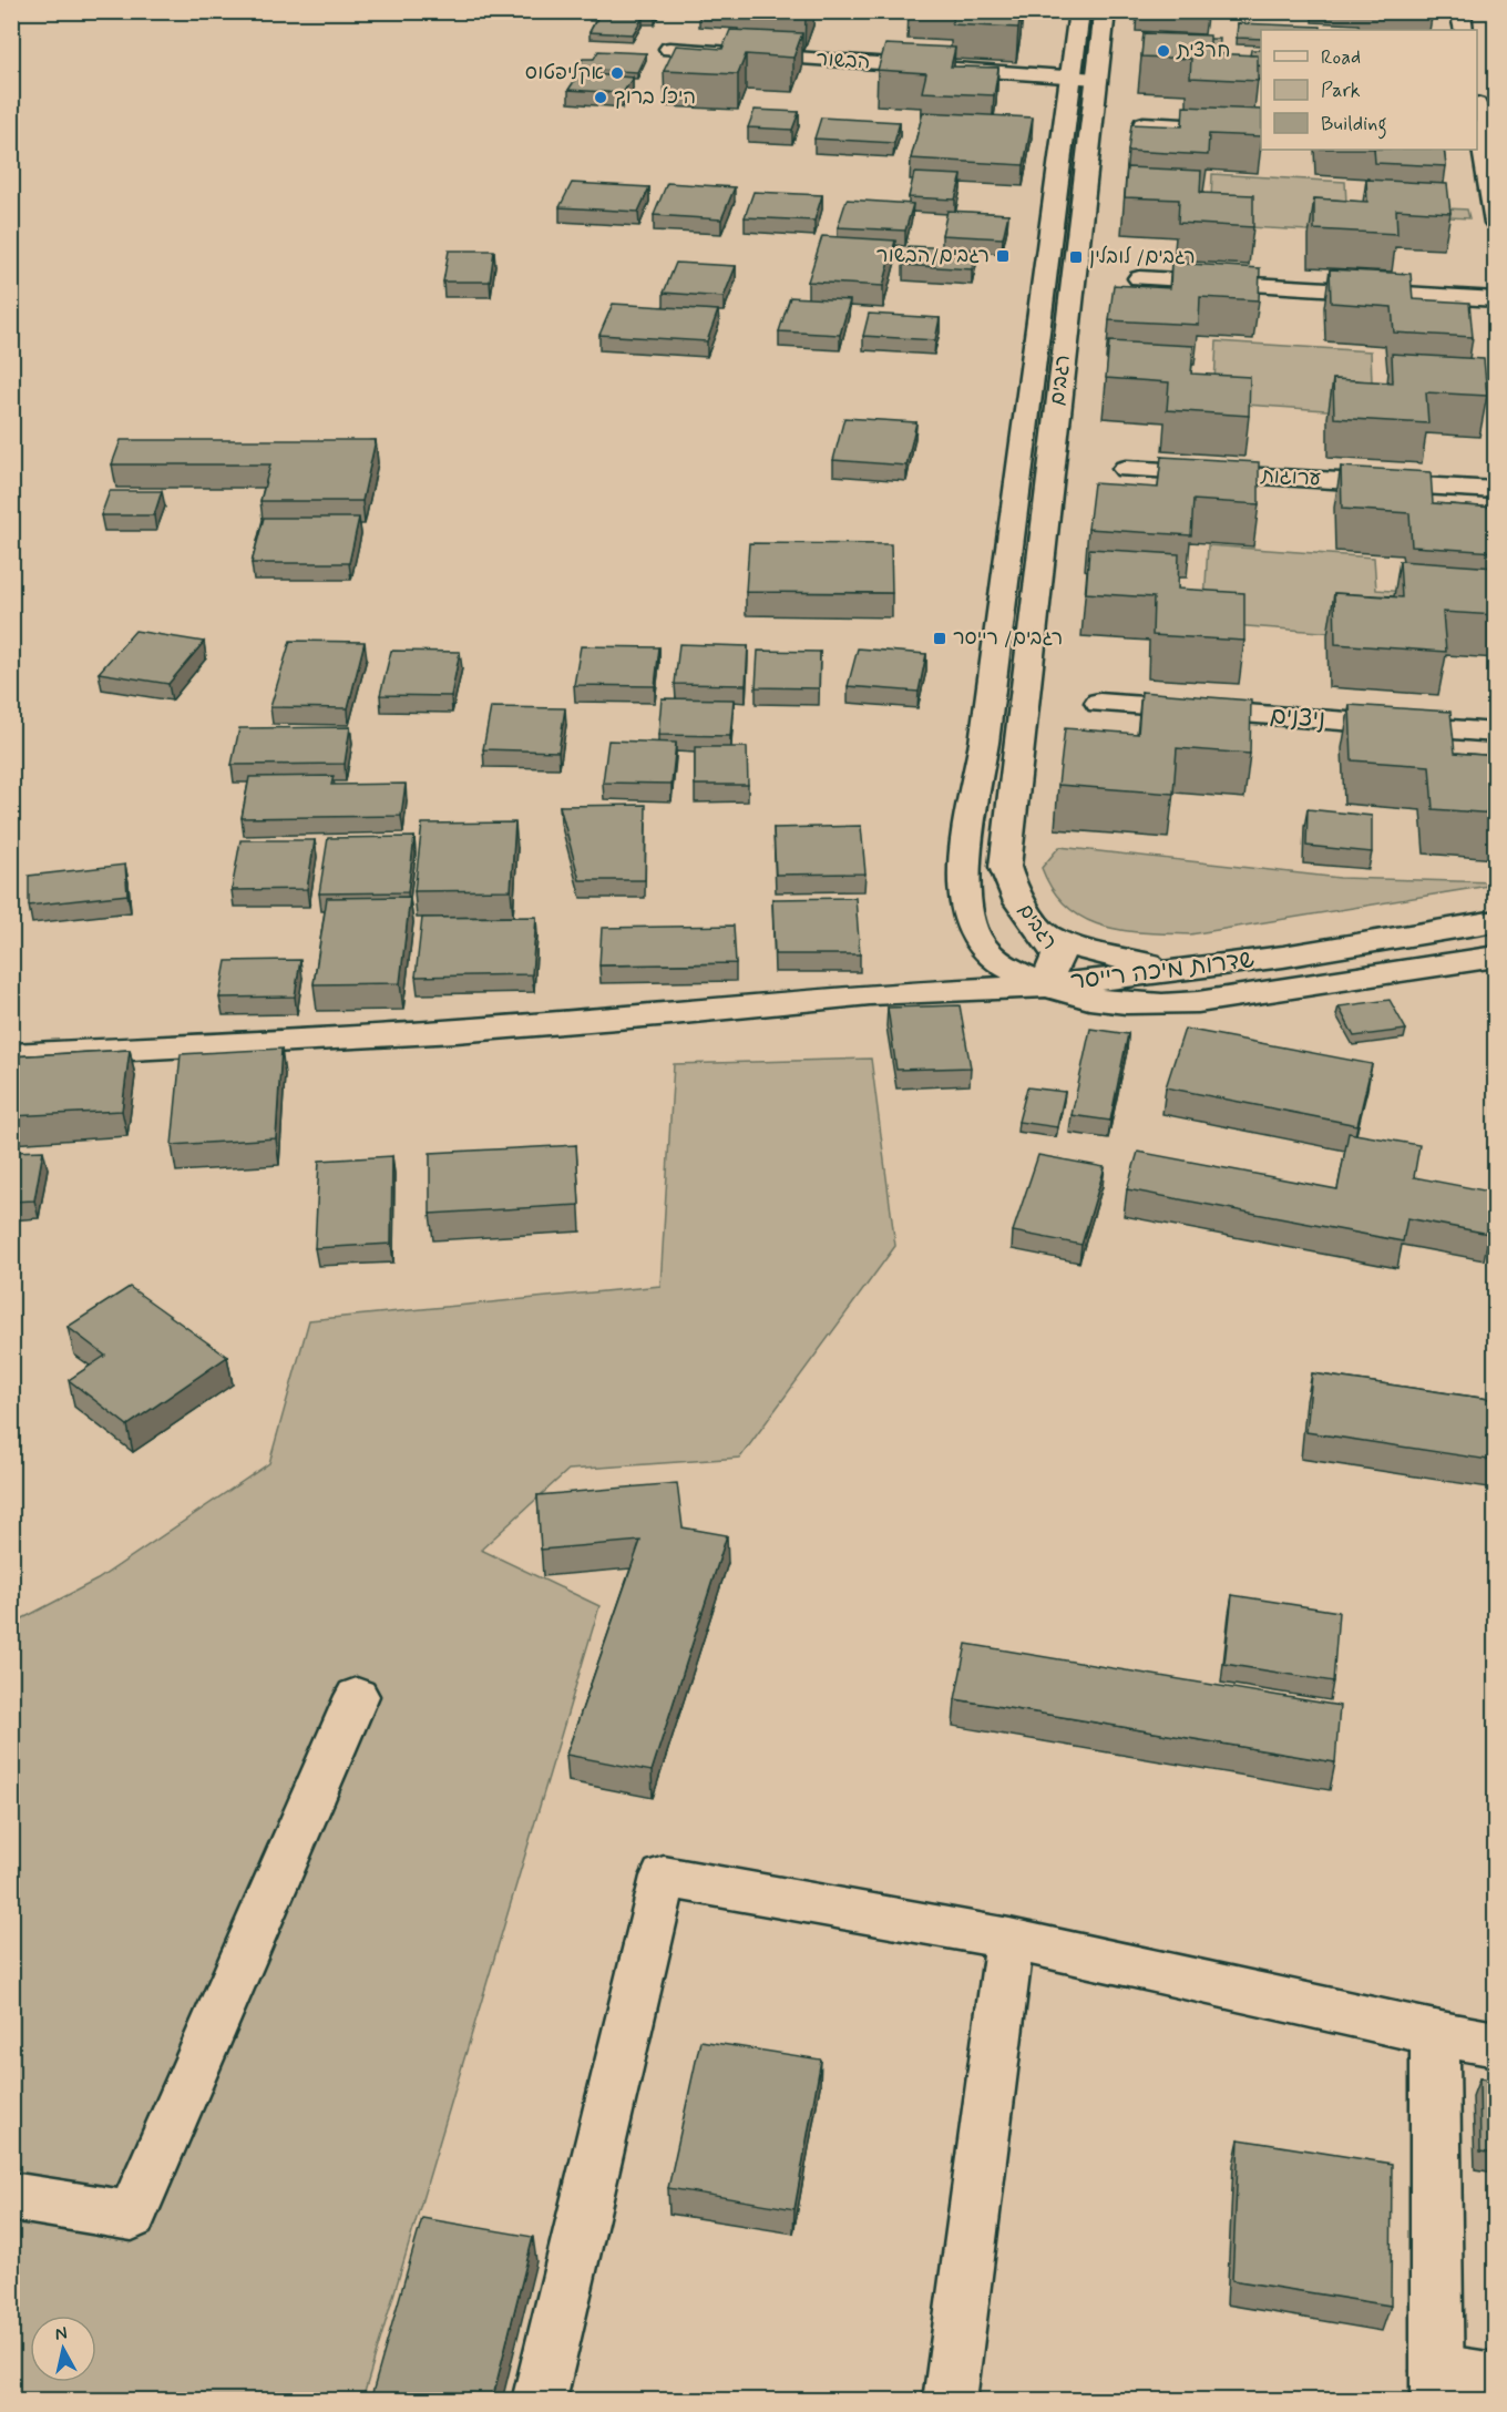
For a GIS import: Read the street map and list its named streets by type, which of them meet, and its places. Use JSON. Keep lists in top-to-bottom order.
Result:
{
  "streets": {
    "street": [
      "הבשור",
      "רגבים",
      "ערוגות",
      "ניצנים",
      "שדרות מיכה רייסר"
    ]
  },
  "crossings": [
    ["הבשור", "רגבים"],
    ["רגבים", "שדרות מיכה רייסר"]
  ],
  "places": {
    "other": ["חרצית", "אקליפטוס", "היכל ברוך"],
    "transit": ["רגבים/הבשור", "רגבים/ לובלין", "רגבים/ רייסר"]
  },
  "legend": ["Road", "Park", "Building"],
  "north": "top"
}
